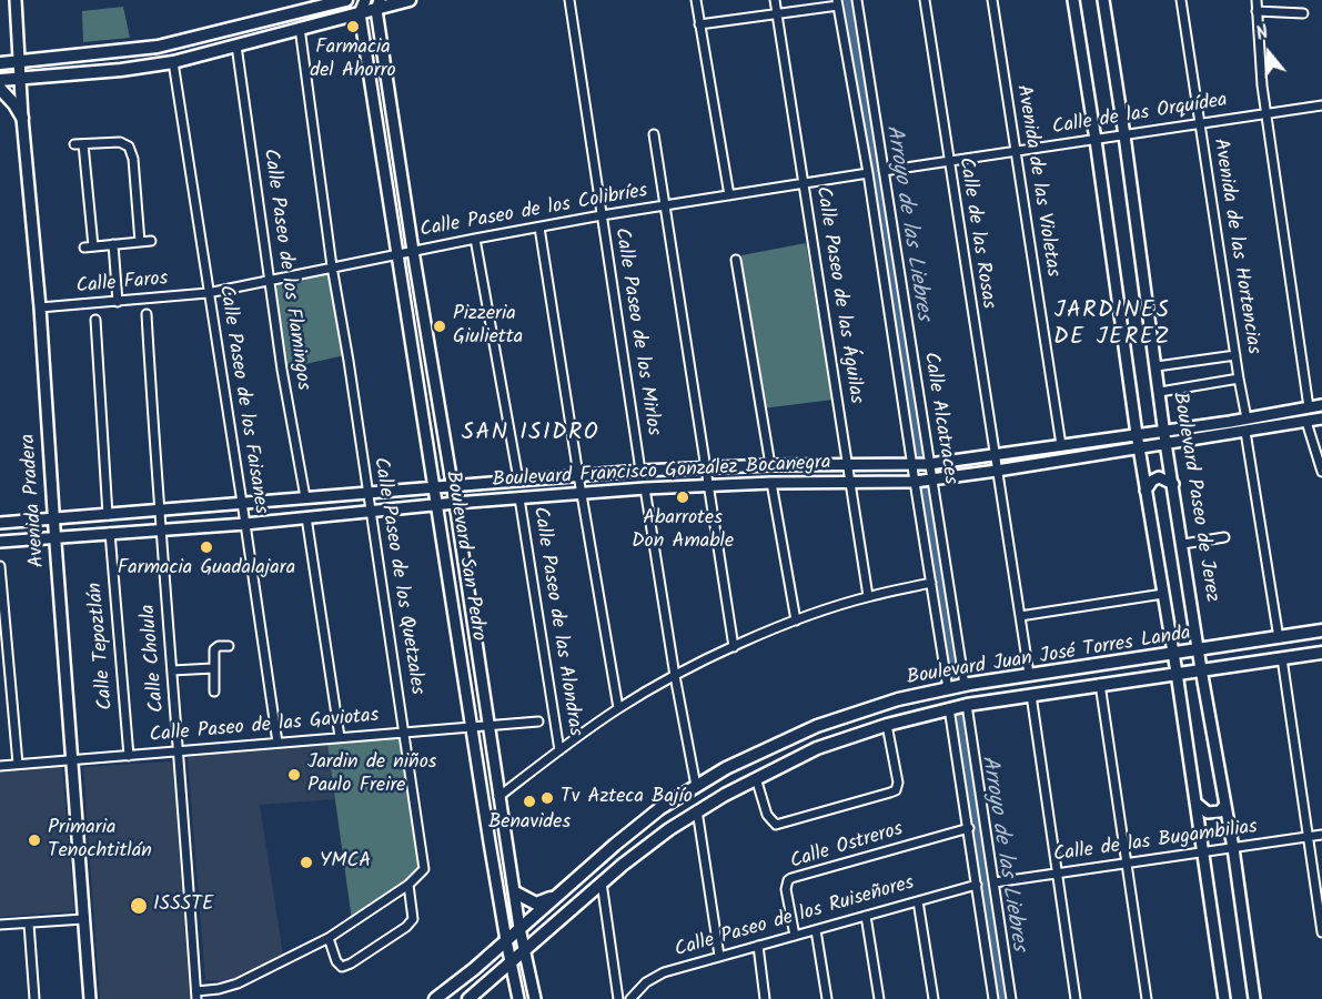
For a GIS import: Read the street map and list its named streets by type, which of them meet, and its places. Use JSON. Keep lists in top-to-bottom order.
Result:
{
  "streets": {
    "main road": [
      "Boulevard Francisco González Bocanegra",
      "Boulevard Paseo de Jerez",
      "Avenida Pradera",
      "Boulevard San Pedro",
      "Boulevard Juan José Torres Landa"
    ],
    "street": [
      "Calle de las Orquídea",
      "Avenida de las Violetas",
      "Calle Paseo de los Colibríes",
      "Calle de las Rosas",
      "Avenida de las Hortencias",
      "Calle Paseo de los Flamingos",
      "Calle Faros",
      "Calle Paseo de las Águilas",
      "Calle Paseo de los Mirlos",
      "Calle Paseo de los Faisanes",
      "Calle Alcatraces",
      "Calle Paseo de los Quetzales",
      "Calle Paseo de las Alondras",
      "Calle Tepoztlán",
      "Calle Cholula",
      "Calle Paseo de las Gaviotas",
      "Calle de las Bugambilias",
      "Calle Ostreros",
      "Calle Paseo de los Ruiseñores"
    ]
  },
  "crossings": [
    ["Calle de las Orquídea", "Avenida de las Violetas"],
    ["Calle de las Orquídea", "Calle de las Rosas"],
    ["Calle de las Orquídea", "Avenida de las Hortencias"],
    ["Calle de las Orquídea", "Calle Alcatraces"],
    ["Calle de las Orquídea", "Boulevard Paseo de Jerez"],
    ["Avenida de las Violetas", "Boulevard Francisco González Bocanegra"],
    ["Calle Paseo de los Colibríes", "Calle Paseo de los Flamingos"],
    ["Calle Paseo de los Colibríes", "Calle Faros"],
    ["Calle Paseo de los Colibríes", "Calle Paseo de las Águilas"],
    ["Calle Paseo de los Colibríes", "Calle Paseo de los Mirlos"],
    ["Calle Paseo de los Colibríes", "Calle Paseo de los Faisanes"],
    ["Calle Paseo de los Colibríes", "Boulevard San Pedro"],
    ["Calle Paseo de los Colibríes", "Calle Paseo de los Quetzales"],
    ["Calle de las Rosas", "Boulevard Francisco González Bocanegra"],
    ["Calle de las Rosas", "Boulevard Juan José Torres Landa"],
    ["Avenida de las Hortencias", "Boulevard Francisco González Bocanegra"],
    ["Calle Paseo de los Flamingos", "Boulevard Francisco González Bocanegra"],
    ["Calle Faros", "Calle Paseo de los Faisanes"],
    ["Calle Faros", "Avenida Pradera"],
    ["Calle Paseo de las Águilas", "Boulevard Francisco González Bocanegra"],
    ["Calle Paseo de los Mirlos", "Boulevard Francisco González Bocanegra"],
    ["Calle Paseo de los Faisanes", "Boulevard Francisco González Bocanegra"],
    ["Calle Paseo de los Faisanes", "Calle Paseo de las Gaviotas"],
    ["Calle Alcatraces", "Boulevard Francisco González Bocanegra"],
    ["Calle Alcatraces", "Boulevard Juan José Torres Landa"],
    ["Boulevard Francisco González Bocanegra", "Boulevard Paseo de Jerez"],
    ["Boulevard Francisco González Bocanegra", "Avenida Pradera"],
    ["Boulevard Francisco González Bocanegra", "Boulevard San Pedro"],
    ["Boulevard Francisco González Bocanegra", "Calle Paseo de los Quetzales"],
    ["Boulevard Francisco González Bocanegra", "Calle Paseo de las Alondras"],
    ["Boulevard Francisco González Bocanegra", "Calle Tepoztlán"],
    ["Boulevard Francisco González Bocanegra", "Calle Cholula"],
    ["Boulevard Paseo de Jerez", "Boulevard Juan José Torres Landa"],
    ["Boulevard Paseo de Jerez", "Calle de las Bugambilias"],
    ["Avenida Pradera", "Calle Paseo de las Gaviotas"],
    ["Boulevard San Pedro", "Boulevard Juan José Torres Landa"],
    ["Boulevard San Pedro", "Calle Paseo de las Gaviotas"],
    ["Calle Paseo de los Quetzales", "Calle Cholula"],
    ["Calle Paseo de los Quetzales", "Calle Paseo de las Gaviotas"],
    ["Calle Tepoztlán", "Calle Paseo de las Gaviotas"],
    ["Calle Cholula", "Calle Paseo de las Gaviotas"],
    ["Calle Ostreros", "Calle Paseo de los Ruiseñores"]
  ],
  "districts": ["JARDINES DE JEREZ", "SAN ISIDRO"],
  "water": ["Arroyo de las Liebres"],
  "places": [
    "Farmacia del Ahorro",
    "Pizzeria Giulietta",
    "Abarrotes Don Amable",
    "Farmacia Guadalajara",
    "Jardin de niños Paulo Freire",
    "Tv Azteca Bajío",
    "Benavides",
    "Primaria Tenochtitlán",
    "YMCA",
    "ISSSTE"
  ],
  "north": "top"
}
